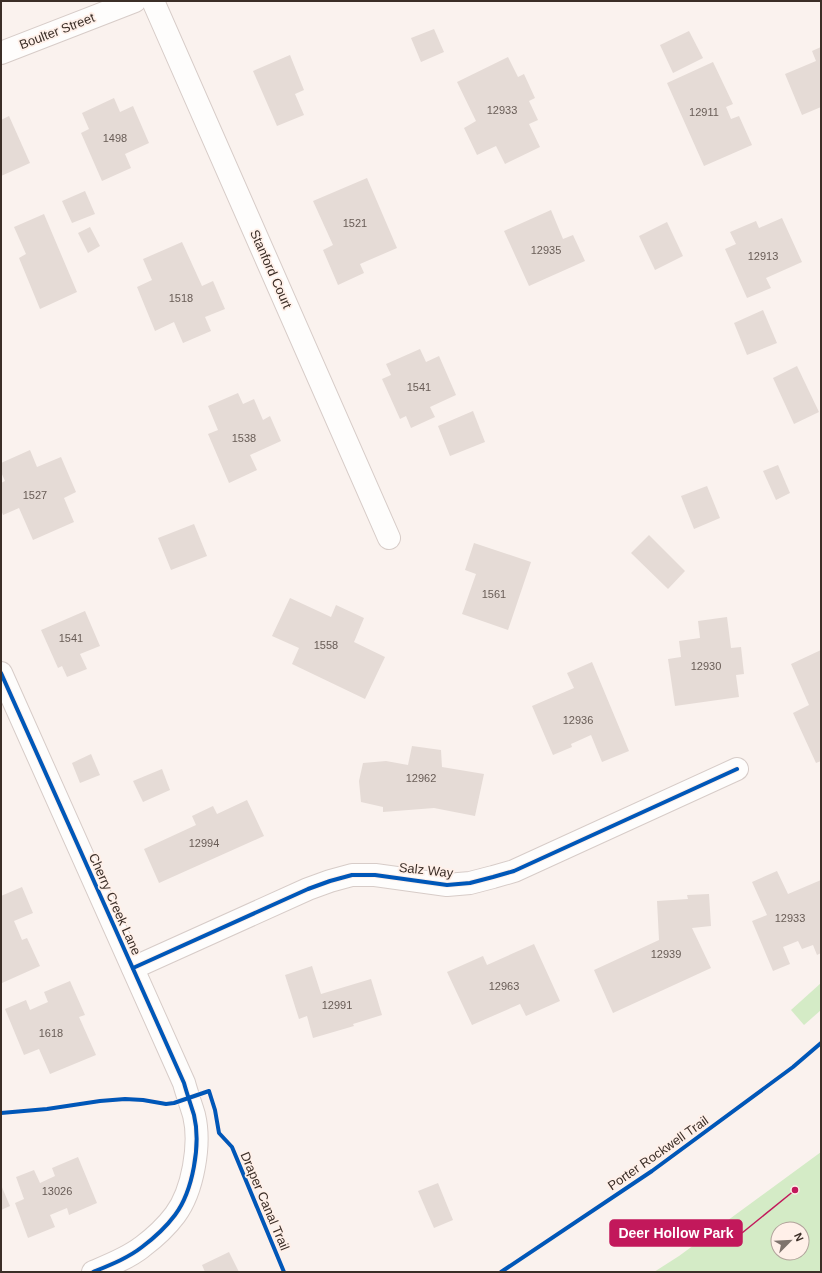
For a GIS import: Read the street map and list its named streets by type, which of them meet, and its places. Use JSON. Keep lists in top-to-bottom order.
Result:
{
  "streets": {
    "street": [
      "Boulter Street",
      "Stanford Court",
      "Salz Way",
      "Cherry Creek Lane"
    ],
    "cycle path": ["Porter Rockwell Trail", "Draper Canal Trail"]
  },
  "crossings": [
    ["Salz Way", "Cherry Creek Lane"]
  ],
  "places": ["Deer Hollow Park"],
  "house_numbers": [
    "12933",
    "12911",
    "1498",
    "1521",
    "12935",
    "12913",
    "1518",
    "1541",
    "1538",
    "1527",
    "1561",
    "1541",
    "1558",
    "12930",
    "12936",
    "12962",
    "12994",
    "12933",
    "12939",
    "12963",
    "12991",
    "1618",
    "13026"
  ],
  "north": "top right"
}
